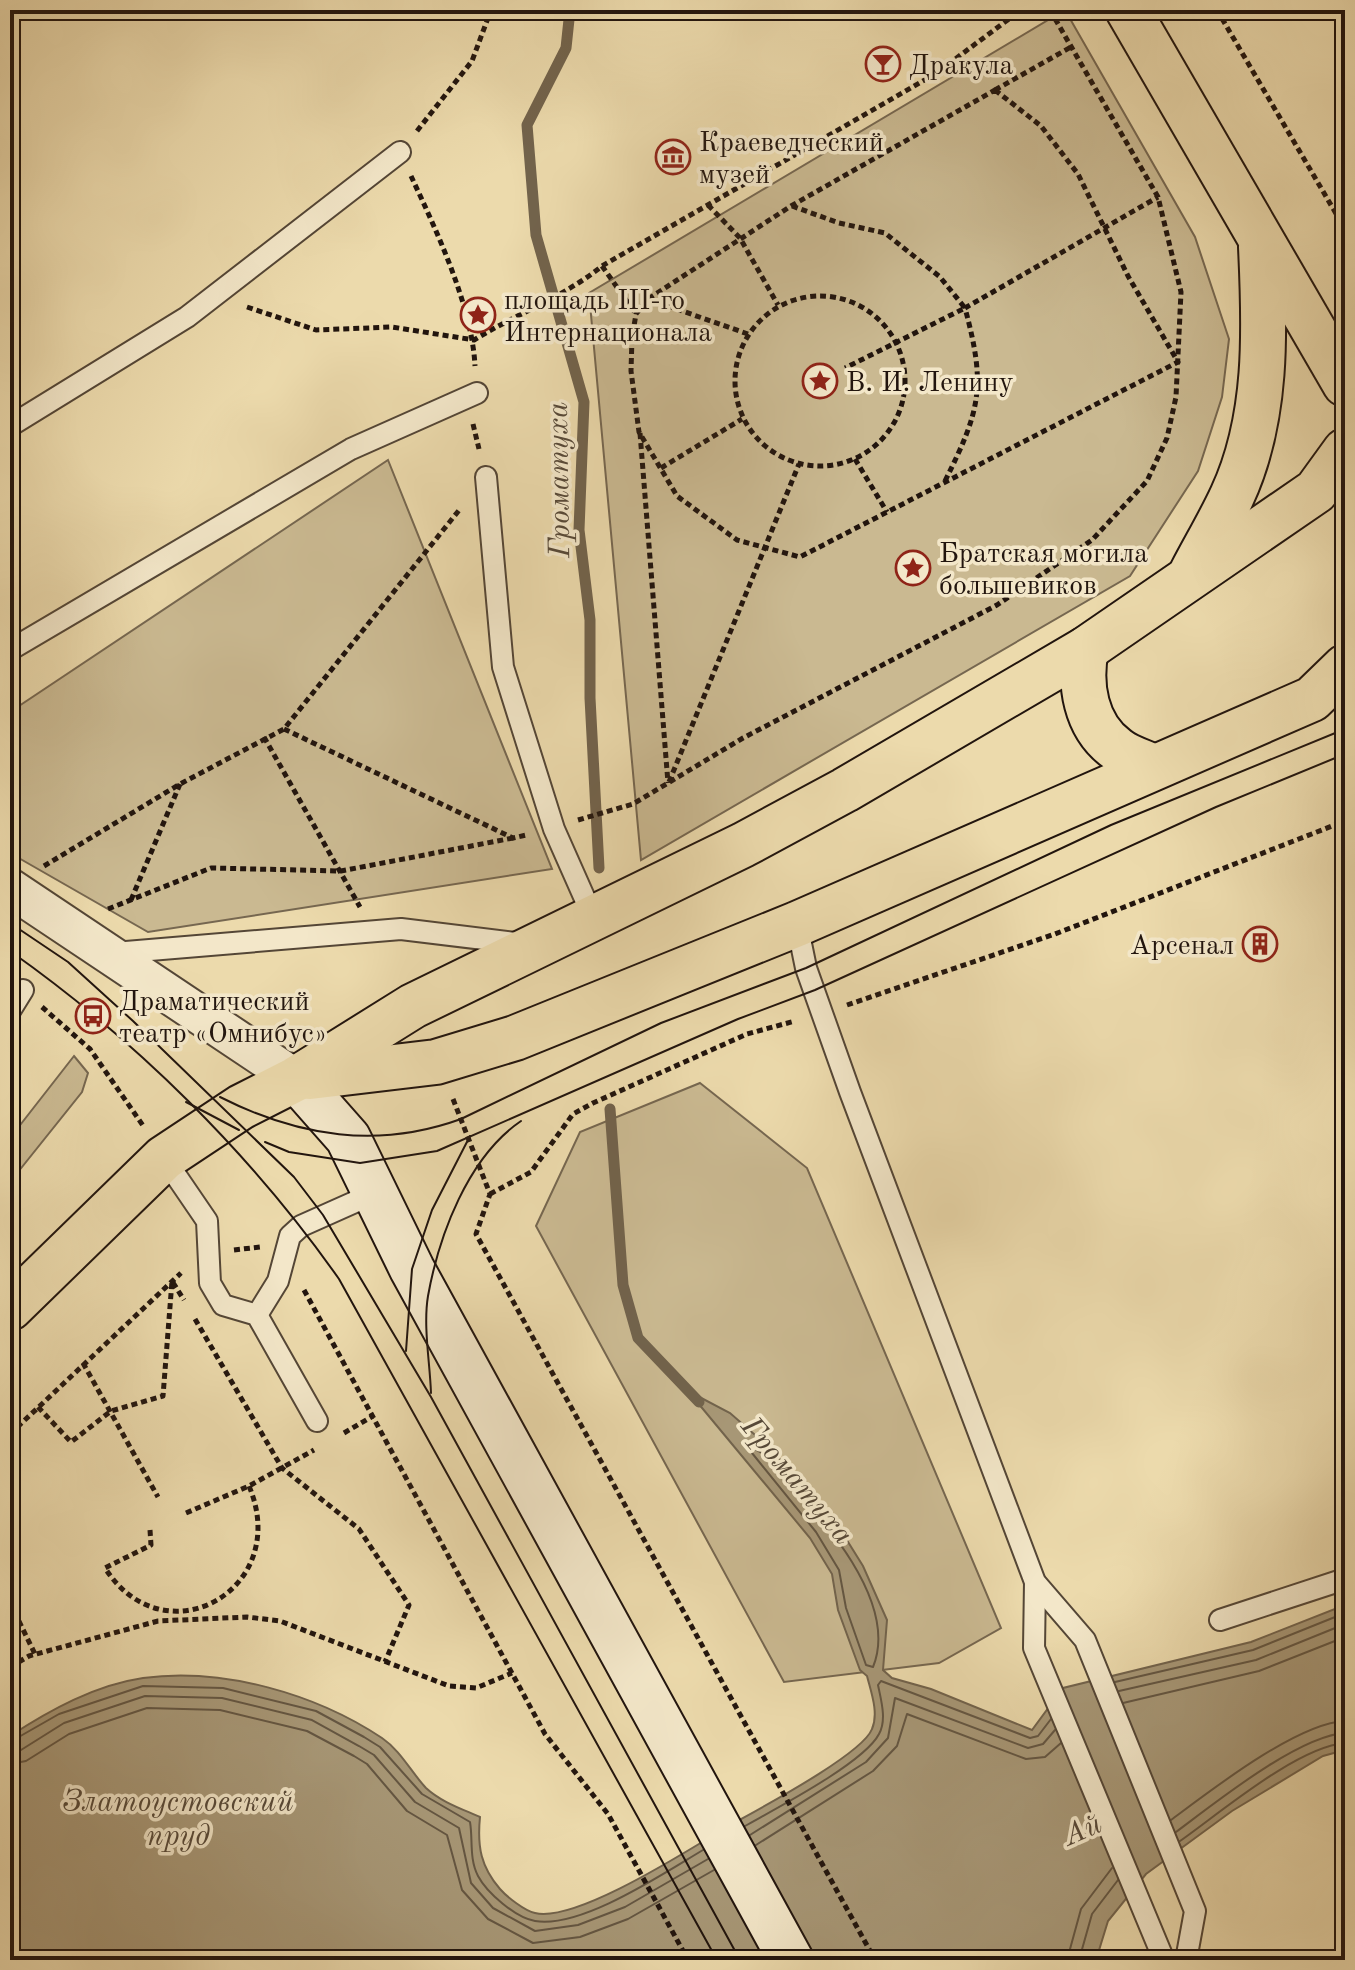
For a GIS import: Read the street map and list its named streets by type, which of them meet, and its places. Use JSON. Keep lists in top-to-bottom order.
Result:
{
  "water": ["Громатуха", "Златоустовский пруд", "Ай"],
  "places": {
    "bar": ["Дракула"],
    "museum": ["Краеведческий музей"],
    "place": ["площадь III-го Интернационала", "В. И. Ленину", "Братская могила большевиков"],
    "building": ["Арсенал"],
    "bus stop": ["Драматический театр «Омнибус»"]
  }
}
